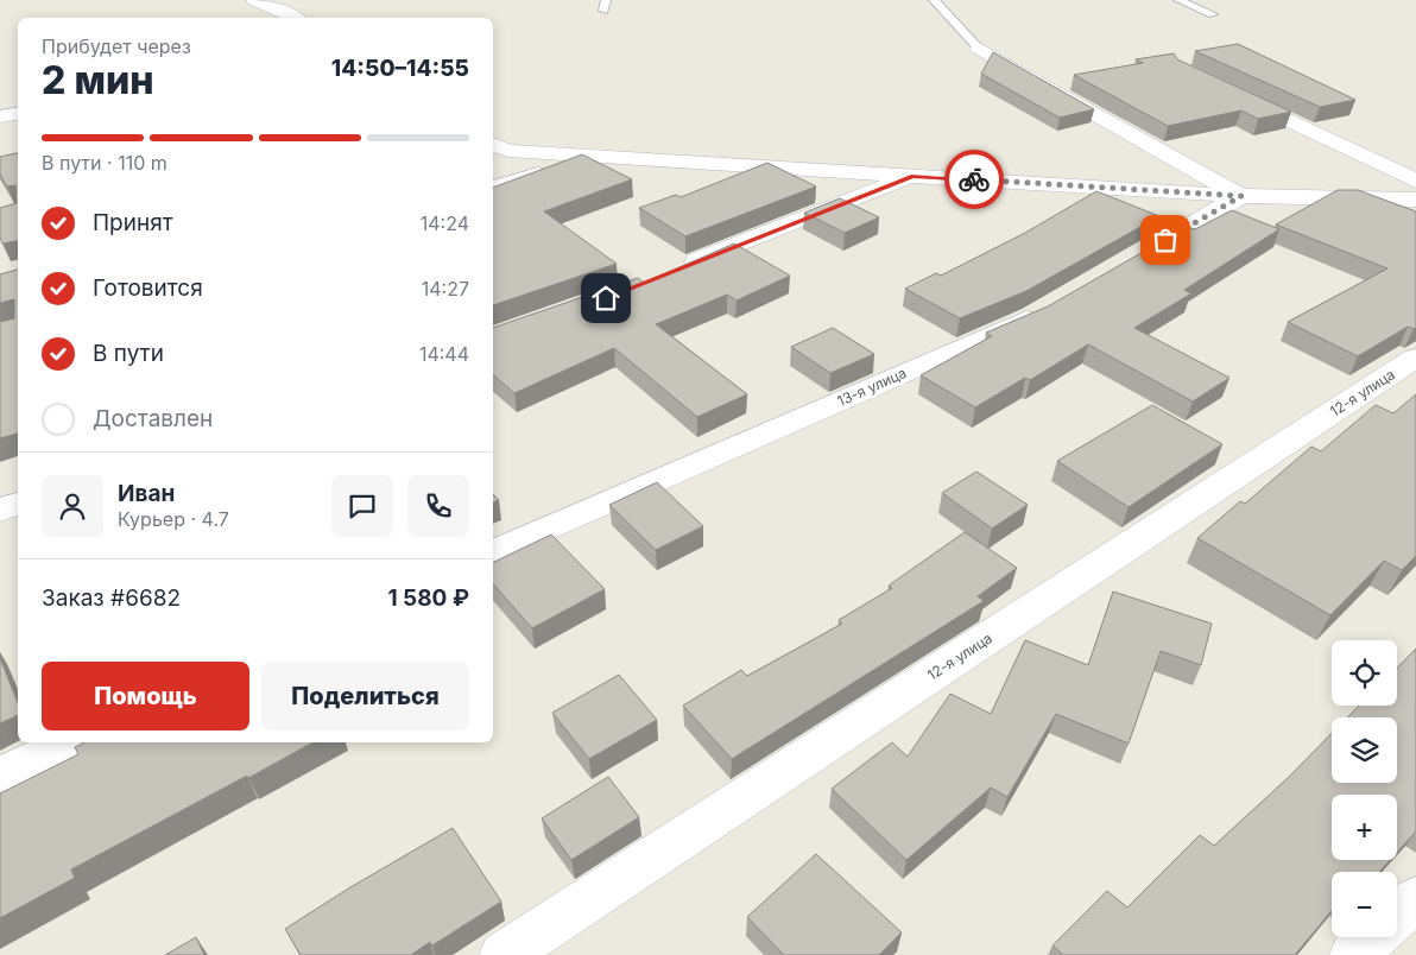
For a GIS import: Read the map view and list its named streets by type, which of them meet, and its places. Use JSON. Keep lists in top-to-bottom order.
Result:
{
  "streets": {
    "street": ["13-я улица", "12-я улица"]
  },
  "page": {
    "heading": ["2 мин", "Прибудет через", "14:50–14:55"],
    "panel": [
      "Иван",
      "Курьер · 4.7",
      "Заказ #6682",
      "1 580 ₽"
    ],
    "bar": "В пути · 110 m",
    "list": [
      ["Принят", "14:24"],
      ["Готовится", "14:27"],
      ["В пути", "14:44"],
      "Доставлен"
    ],
    "map_buttons": ["+", "−"],
    "buttons": ["Помощь", "Поделиться"]
  }
}
